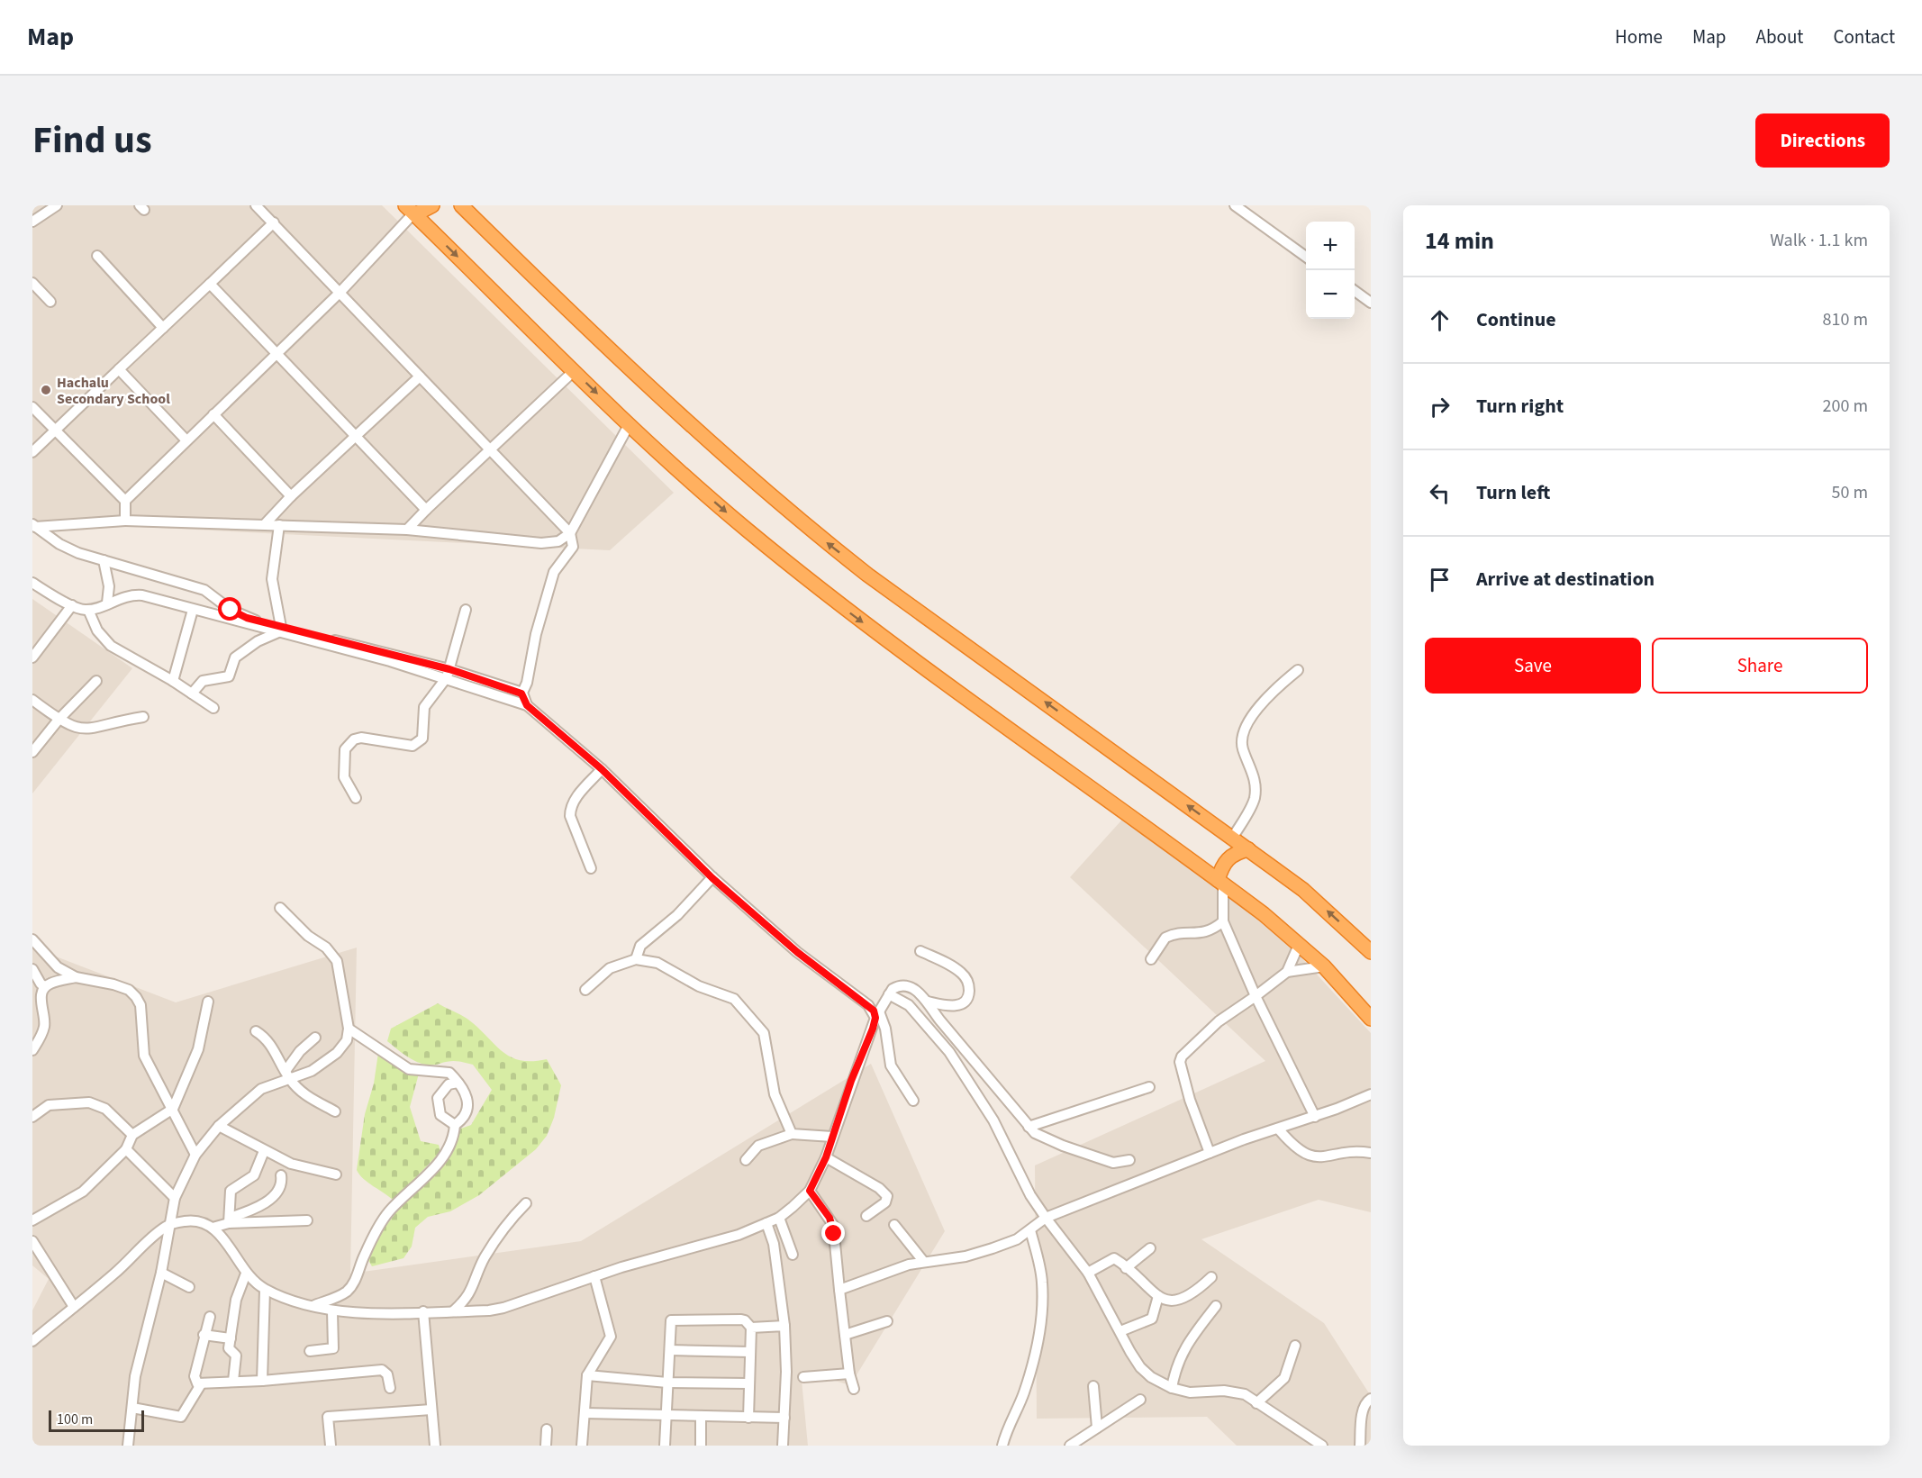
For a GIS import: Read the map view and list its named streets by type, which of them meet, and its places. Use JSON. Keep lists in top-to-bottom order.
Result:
{
  "places": ["Hachalu Secondary School"],
  "scale_bar": "100 m",
  "page": {
    "header": "Map",
    "nav": [
      "Home",
      "Map",
      "About",
      "Contact"
    ],
    "title": "Find us",
    "buttons": [
      "Directions",
      ["Save", "Share"]
    ],
    "heading": ["14 min", "Walk · 1.1 km"],
    "map_buttons": ["+", "−"],
    "list": [
      ["Continue", "810 m"],
      ["Turn right", "200 m"],
      ["Turn left", "50 m"],
      "Arrive at destination"
    ],
    "scale": "100 m"
  }
}
